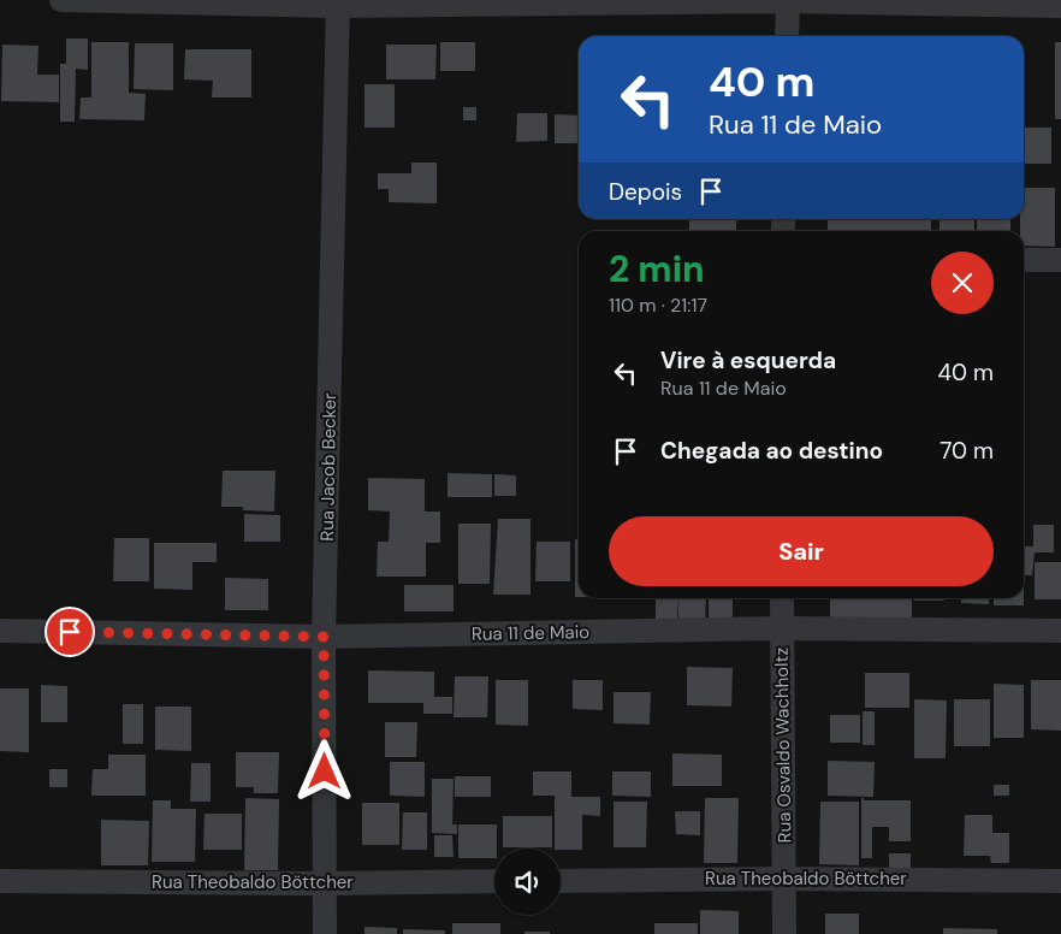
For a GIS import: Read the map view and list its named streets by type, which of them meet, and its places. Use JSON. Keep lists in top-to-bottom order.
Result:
{
  "streets": {
    "street": [
      "Rua Jacob Becker",
      "Rua 11 de Maio",
      "Rua Osvaldo Wachholtz",
      "Rua Theobaldo Böttcher"
    ]
  },
  "crossings": [
    ["Rua Jacob Becker", "Rua 11 de Maio"],
    ["Rua Jacob Becker", "Rua Theobaldo Böttcher"],
    ["Rua 11 de Maio", "Rua Osvaldo Wachholtz"],
    ["Rua Osvaldo Wachholtz", "Rua Theobaldo Böttcher"]
  ],
  "page": {
    "turn": ["40 m", "Rua 11 de Maio"],
    "then": "Depois",
    "heading": ["2 min", "110 m · 21:17"],
    "list": [
      {
        "name": "Vire à esquerda",
        "note": "Rua 11 de Maio",
        "value": "40 m"
      },
      {
        "name": "Chegada ao destino",
        "value": "70 m"
      }
    ],
    "buttons": "Sair"
  }
}
